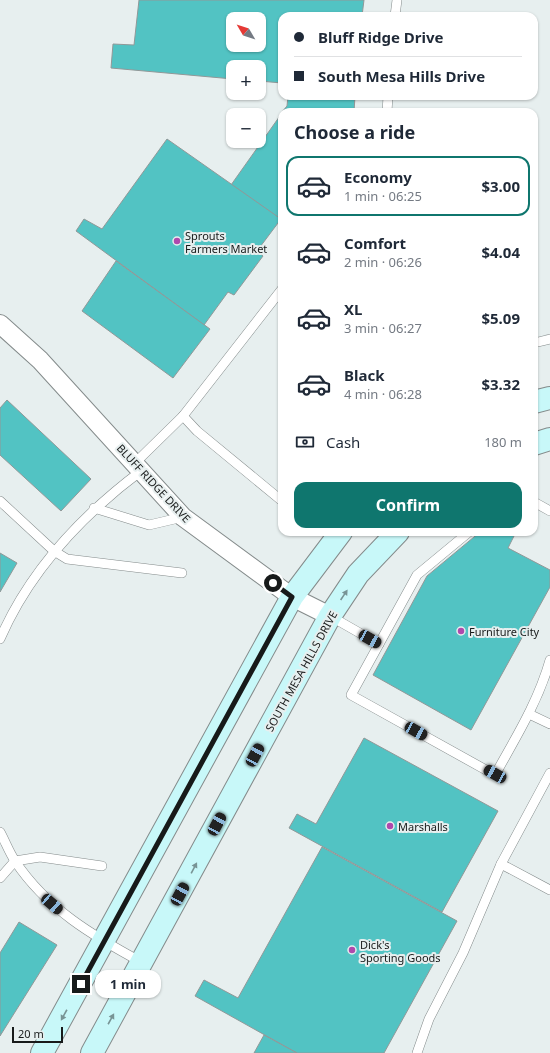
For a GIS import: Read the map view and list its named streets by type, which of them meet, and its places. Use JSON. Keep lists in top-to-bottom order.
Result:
{
  "streets": {
    "street": ["BLUFF RIDGE DRIVE", "SOUTH MESA HILLS DRIVE"]
  },
  "crossings": [
    ["BLUFF RIDGE DRIVE", "SOUTH MESA HILLS DRIVE"]
  ],
  "places": [
    "Sprouts Farmers Market",
    "Furniture City",
    "Marshalls",
    "Dick's Sporting Goods"
  ],
  "scale_bar": "20 m",
  "north": "top left",
  "page": {
    "map_buttons": ["+", "−"],
    "banner": ["Bluff Ridge Drive", "South Mesa Hills Drive"],
    "heading": "Choose a ride",
    "list": [
      {
        "name": "Economy",
        "note": "1 min · 06:25",
        "value": "$3.00"
      },
      {
        "name": "Comfort",
        "note": "2 min · 06:26",
        "value": "$4.04"
      },
      {
        "name": "XL",
        "note": "3 min · 06:27",
        "value": "$5.09"
      },
      {
        "name": "Black",
        "note": "4 min · 06:28",
        "value": "$3.32"
      }
    ],
    "pay": ["Cash", "180 m"],
    "buttons": "Confirm",
    "bubble": "1 min",
    "scale": "20 m"
  }
}
